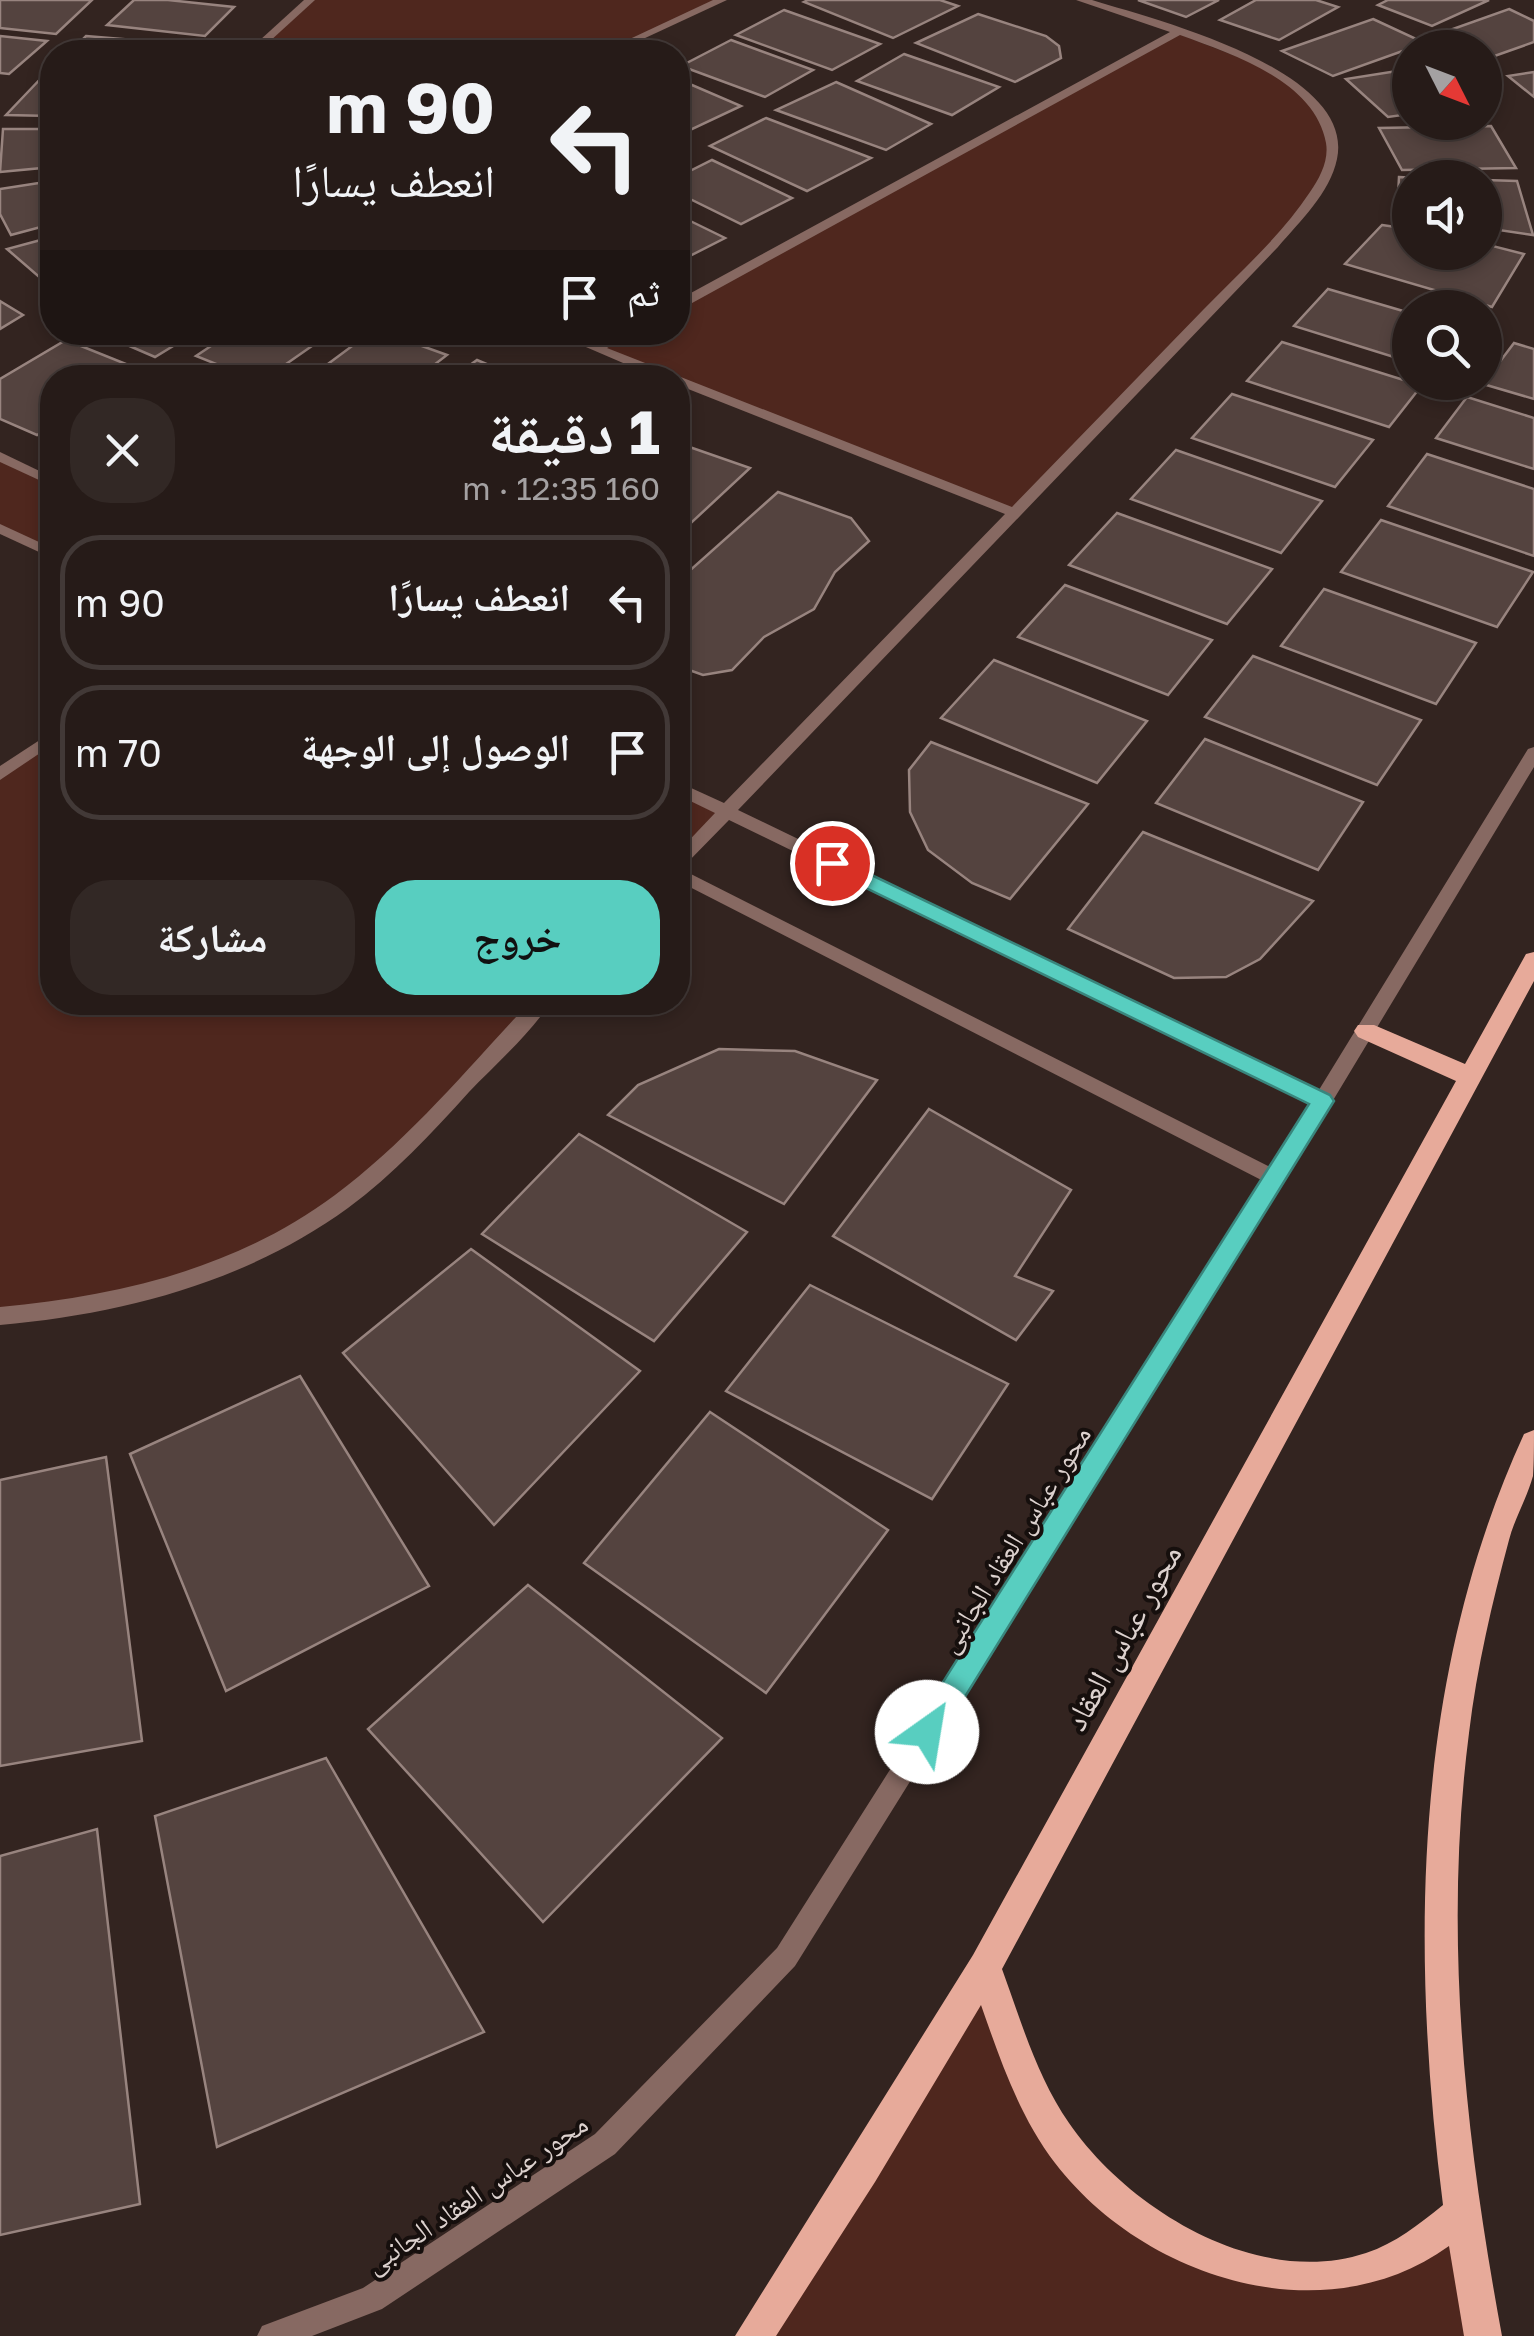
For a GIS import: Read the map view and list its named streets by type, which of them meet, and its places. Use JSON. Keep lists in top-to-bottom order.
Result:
{
  "streets": {
    "main road": ["محور عباس العقاد"],
    "street": ["محور عباس العقاد الجانبى"]
  },
  "north": "bottom right",
  "page": {
    "turn": ["90 m", "انعطف يسارًا"],
    "then": "ثم",
    "heading": ["1 دقيقة", "160 m · 12:35"],
    "list": [
      {
        "name": "انعطف يسارًا",
        "value": "90 m"
      },
      {
        "name": "الوصول إلى الوجهة",
        "value": "70 m"
      }
    ],
    "buttons": ["خروج", "مشاركة"]
  }
}
